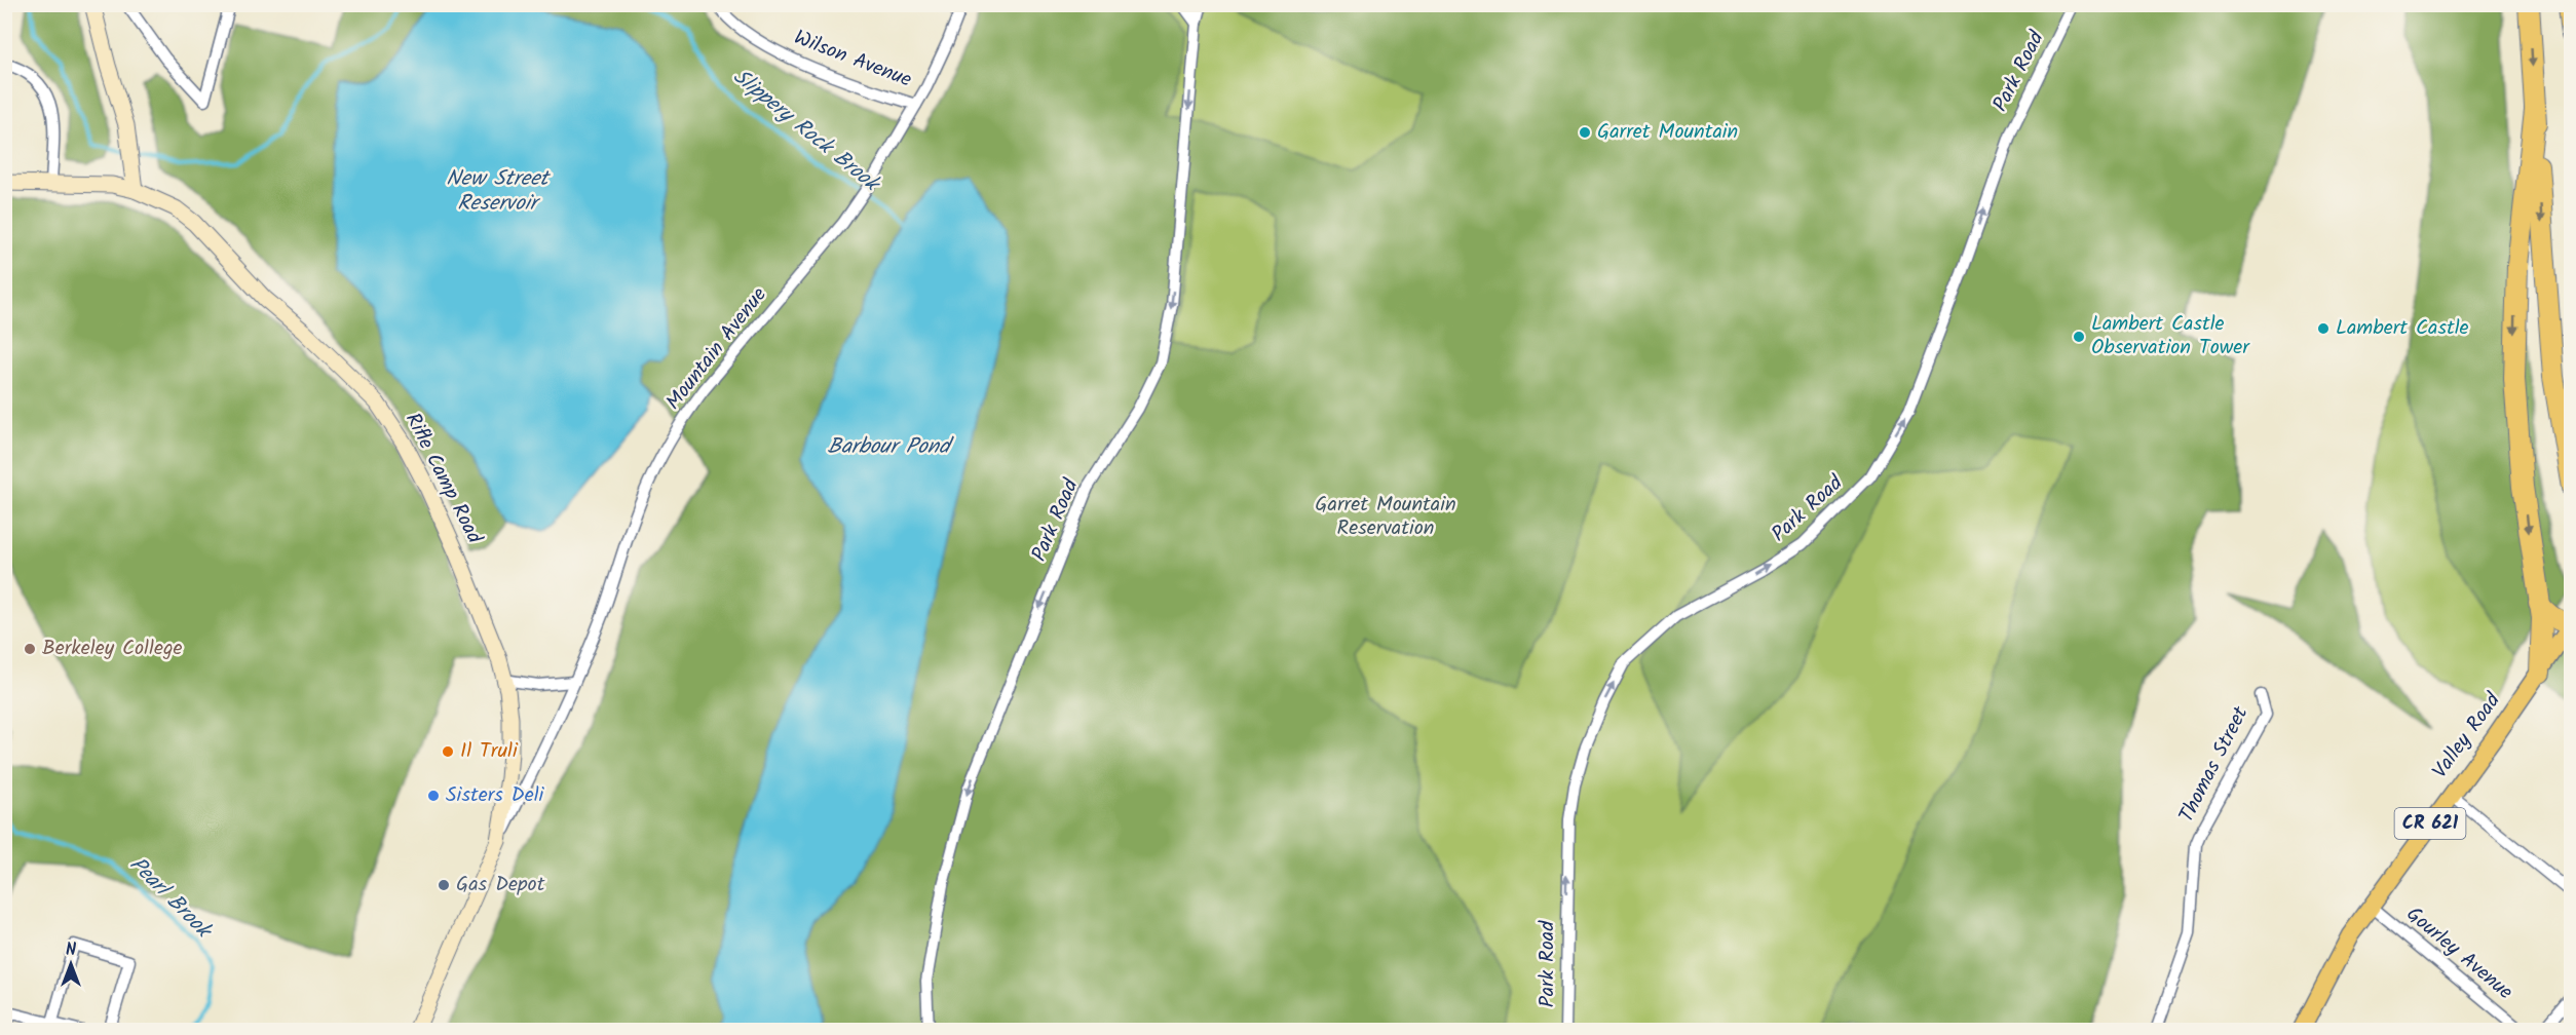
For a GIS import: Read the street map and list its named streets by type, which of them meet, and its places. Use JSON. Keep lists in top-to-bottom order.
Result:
{
  "streets": {
    "main road": ["Valley Road", "CR 621"],
    "street": [
      "Wilson Avenue",
      "Park Road",
      "Mountain Avenue",
      "Rifle Camp Road",
      "Thomas Street",
      "Gourley Avenue"
    ]
  },
  "crossings": [
    ["Wilson Avenue", "Mountain Avenue"],
    ["Mountain Avenue", "Rifle Camp Road"],
    ["Valley Road", "Gourley Avenue"]
  ],
  "water": [
    "Slippery Rock Brook",
    "New Street Reservoir",
    "Barbour Pond",
    "Pearl Brook"
  ],
  "parks": ["Garret Mountain Reservation"],
  "places": [
    "Garret Mountain",
    "Lambert Castle",
    "Lambert Castle Observation Tower",
    "Berkeley College",
    "Il Truli",
    "Sisters Deli",
    "Gas Depot"
  ],
  "north": "top"
}
